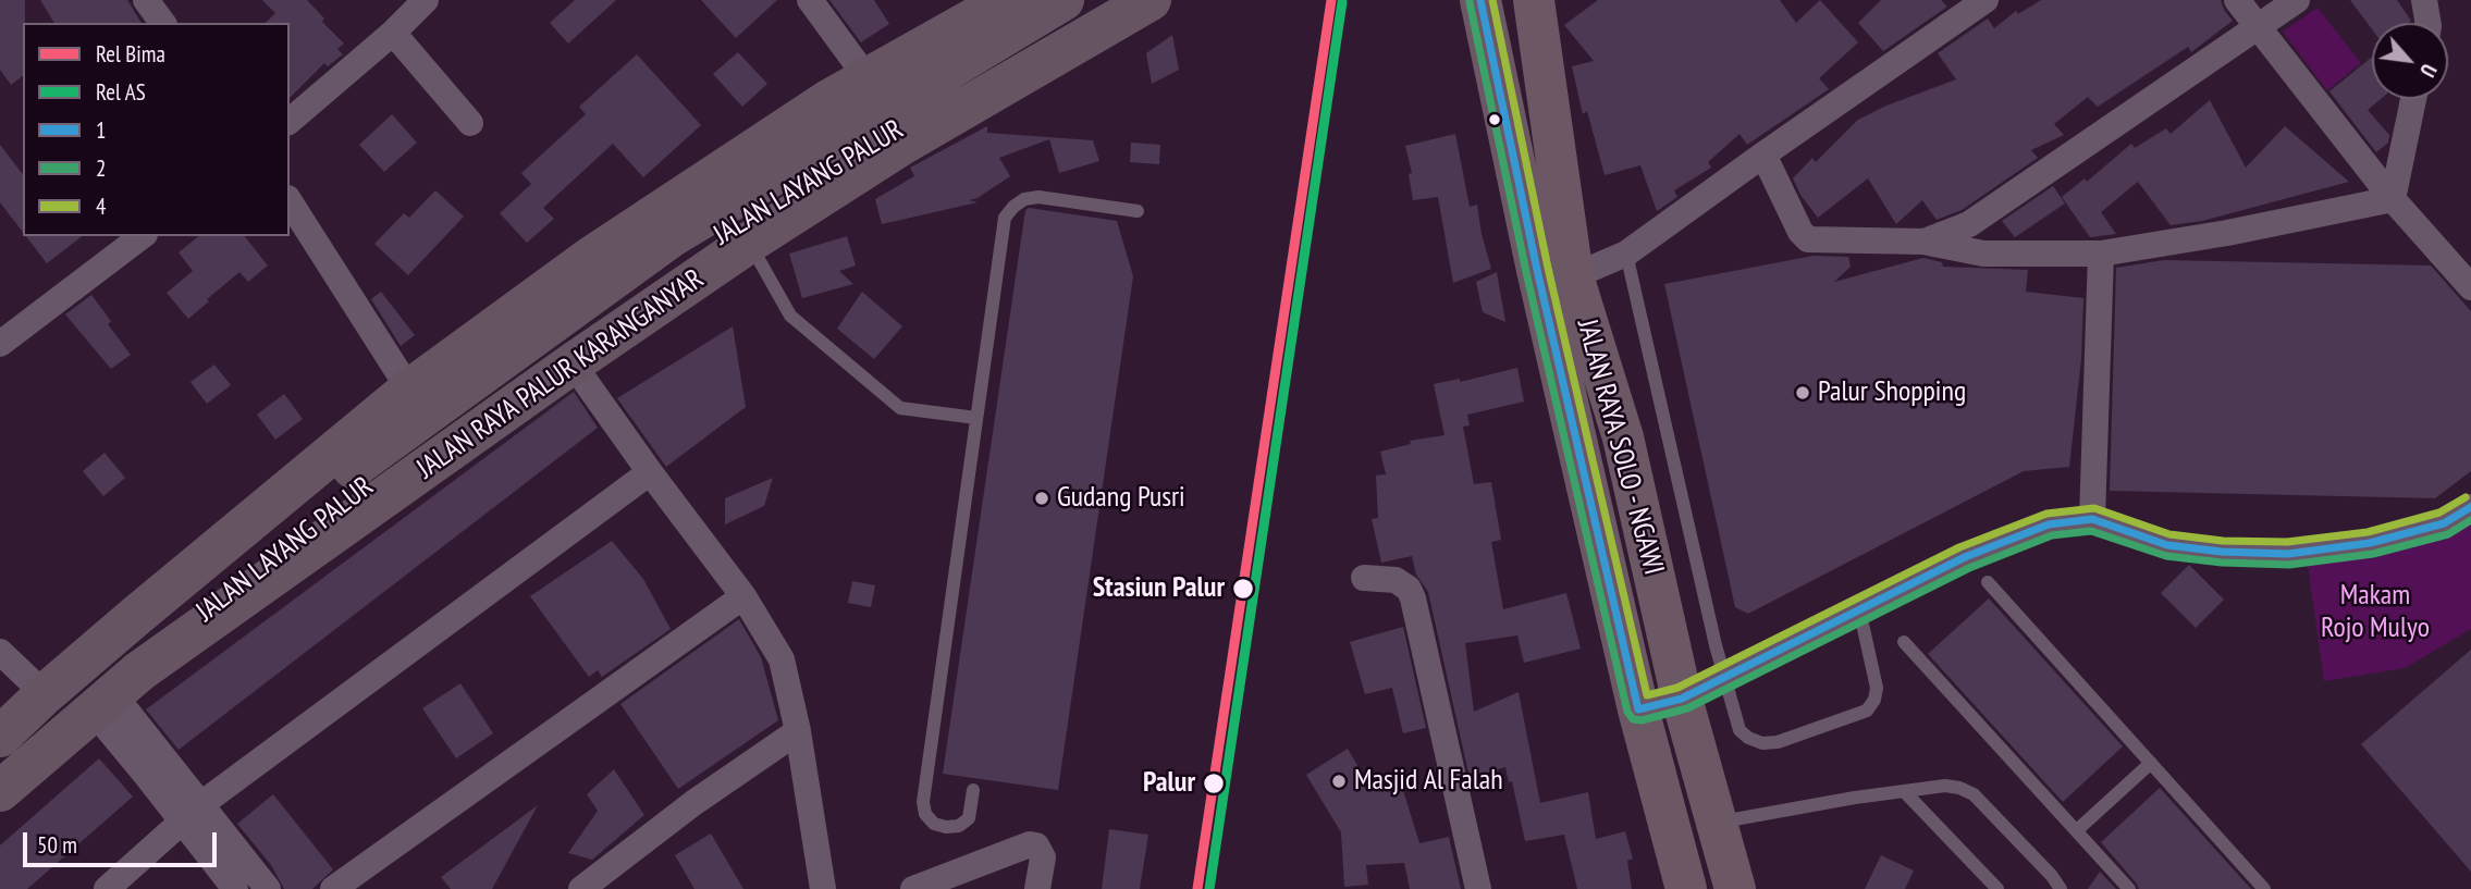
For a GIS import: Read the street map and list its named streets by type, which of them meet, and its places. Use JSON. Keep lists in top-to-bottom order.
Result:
{
  "streets": {
    "highway": ["JALAN RAYA SOLO - NGAWI"],
    "main road": ["JALAN LAYANG PALUR", "JALAN RAYA PALUR KARANGANYAR"]
  },
  "crossings": [
    ["JALAN LAYANG PALUR", "JALAN RAYA PALUR KARANGANYAR"]
  ],
  "parks": ["Makam Rojo Mulyo"],
  "places": [
    "Palur Shopping",
    "Gudang Pusri",
    "Stasiun Palur",
    "Masjid Al Falah",
    "Palur"
  ],
  "lines": [
    "rail line Bima",
    "transit line 1",
    "transit line 4",
    "rail line AS",
    "transit line 2"
  ],
  "legend": [
    "Rel Bima",
    "Rel AS",
    "1",
    "2",
    "4"
  ],
  "scale_bar": "50 m",
  "north": "bottom right"
}
